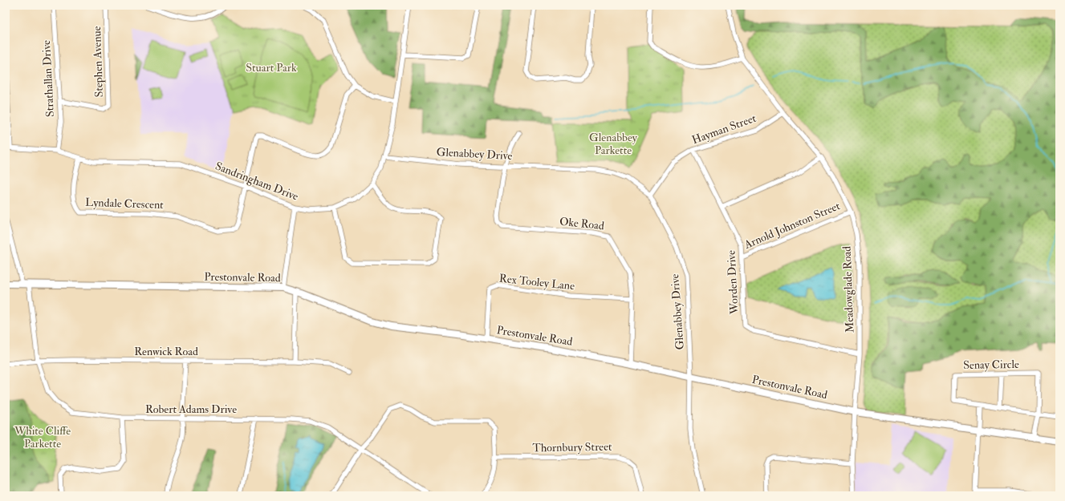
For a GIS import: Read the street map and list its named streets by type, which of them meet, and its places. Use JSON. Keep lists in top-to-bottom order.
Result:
{
  "streets": {
    "street": [
      "Stephen Avenue",
      "Strathallan Drive",
      "Hayman Street",
      "Glenabbey Drive",
      "Sandringham Drive",
      "Lyndale Crescent",
      "Oke Road",
      "Arnold Johnston Street",
      "Prestonvale Road",
      "Rex Tooley Lane",
      "Worden Drive",
      "Meadowglade Road",
      "Renwick Road",
      "Senay Circle",
      "Robert Adams Drive",
      "Thornbury Street"
    ]
  },
  "crossings": [
    ["Stephen Avenue", "Strathallan Drive"],
    ["Strathallan Drive", "Sandringham Drive"],
    ["Hayman Street", "Glenabbey Drive"],
    ["Hayman Street", "Worden Drive"],
    ["Hayman Street", "Meadowglade Road"],
    ["Glenabbey Drive", "Sandringham Drive"],
    ["Glenabbey Drive", "Oke Road"],
    ["Glenabbey Drive", "Prestonvale Road"],
    ["Sandringham Drive", "Lyndale Crescent"],
    ["Oke Road", "Prestonvale Road"],
    ["Oke Road", "Rex Tooley Lane"],
    ["Arnold Johnston Street", "Worden Drive"],
    ["Arnold Johnston Street", "Meadowglade Road"],
    ["Prestonvale Road", "Rex Tooley Lane"],
    ["Prestonvale Road", "Meadowglade Road"],
    ["Prestonvale Road", "Senay Circle"],
    ["Prestonvale Road", "Robert Adams Drive"],
    ["Worden Drive", "Meadowglade Road"],
    ["Renwick Road", "Robert Adams Drive"]
  ],
  "parks": ["Stuart Park", "Glenabbey Parkette", "White Cliffe Parkette"]
}
